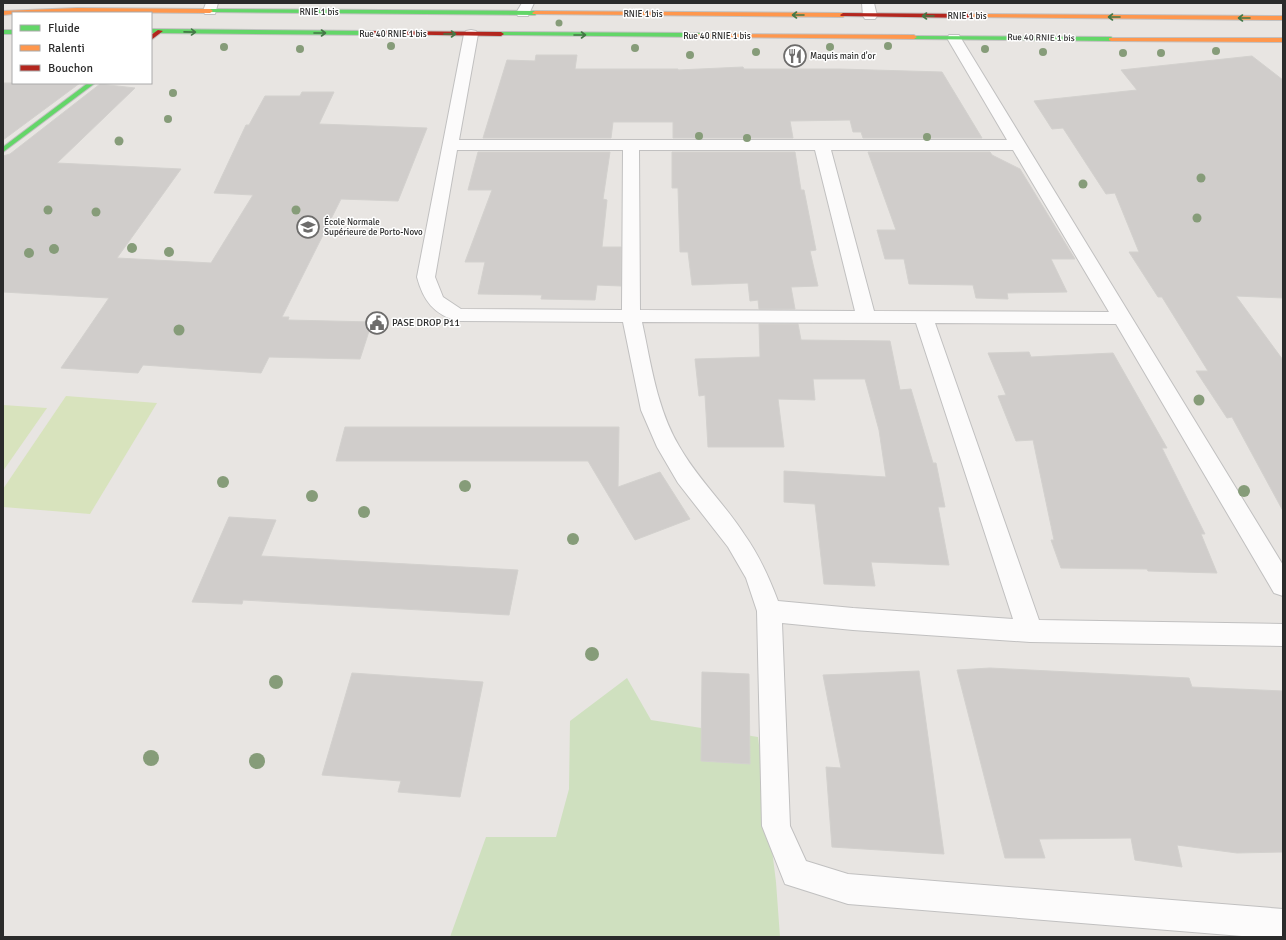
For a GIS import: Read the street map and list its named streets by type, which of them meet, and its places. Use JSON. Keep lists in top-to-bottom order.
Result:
{
  "streets": {
    "main road": ["RNIE 1 bis", "Rue 40 RNIE 1 bis"]
  },
  "one_way": ["RNIE 1 bis", "Rue 40 RNIE 1 bis"],
  "places": {
    "restaurant": ["Maquis main d'or"],
    "school or university": ["École Normale Supérieure de Porto-Novo"],
    "public building": ["PASE DROP P11"]
  },
  "legend": ["Fluide", "Ralenti", "Bouchon"]
}
